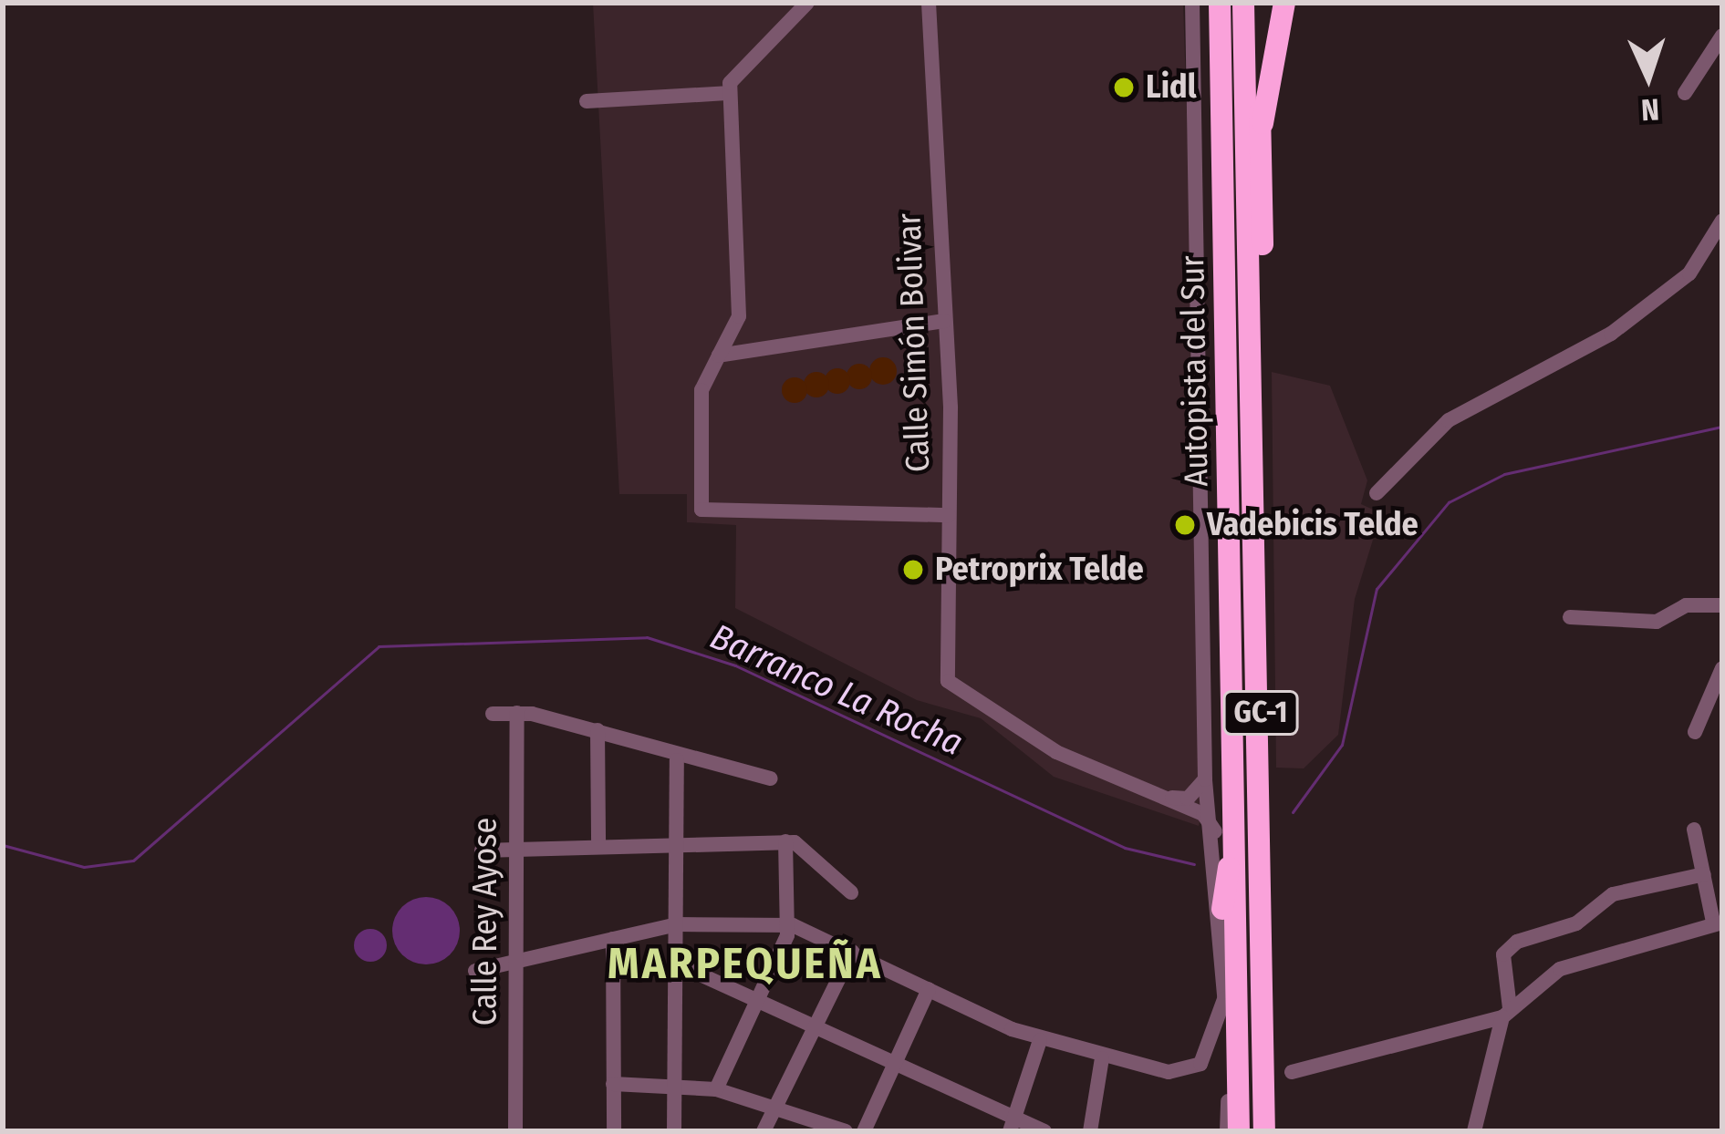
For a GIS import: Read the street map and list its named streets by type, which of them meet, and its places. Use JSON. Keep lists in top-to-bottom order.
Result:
{
  "streets": {
    "highway": ["Autopista del Sur", "GC-1"],
    "street": ["Calle Simón Bolivar", "Calle Rey Ayose"]
  },
  "districts": ["MARPEQUEÑA"],
  "water": ["Barranco La Rocha"],
  "places": ["Lidl", "Vadebicis Telde", "Petroprix Telde"],
  "north": "bottom"
}
